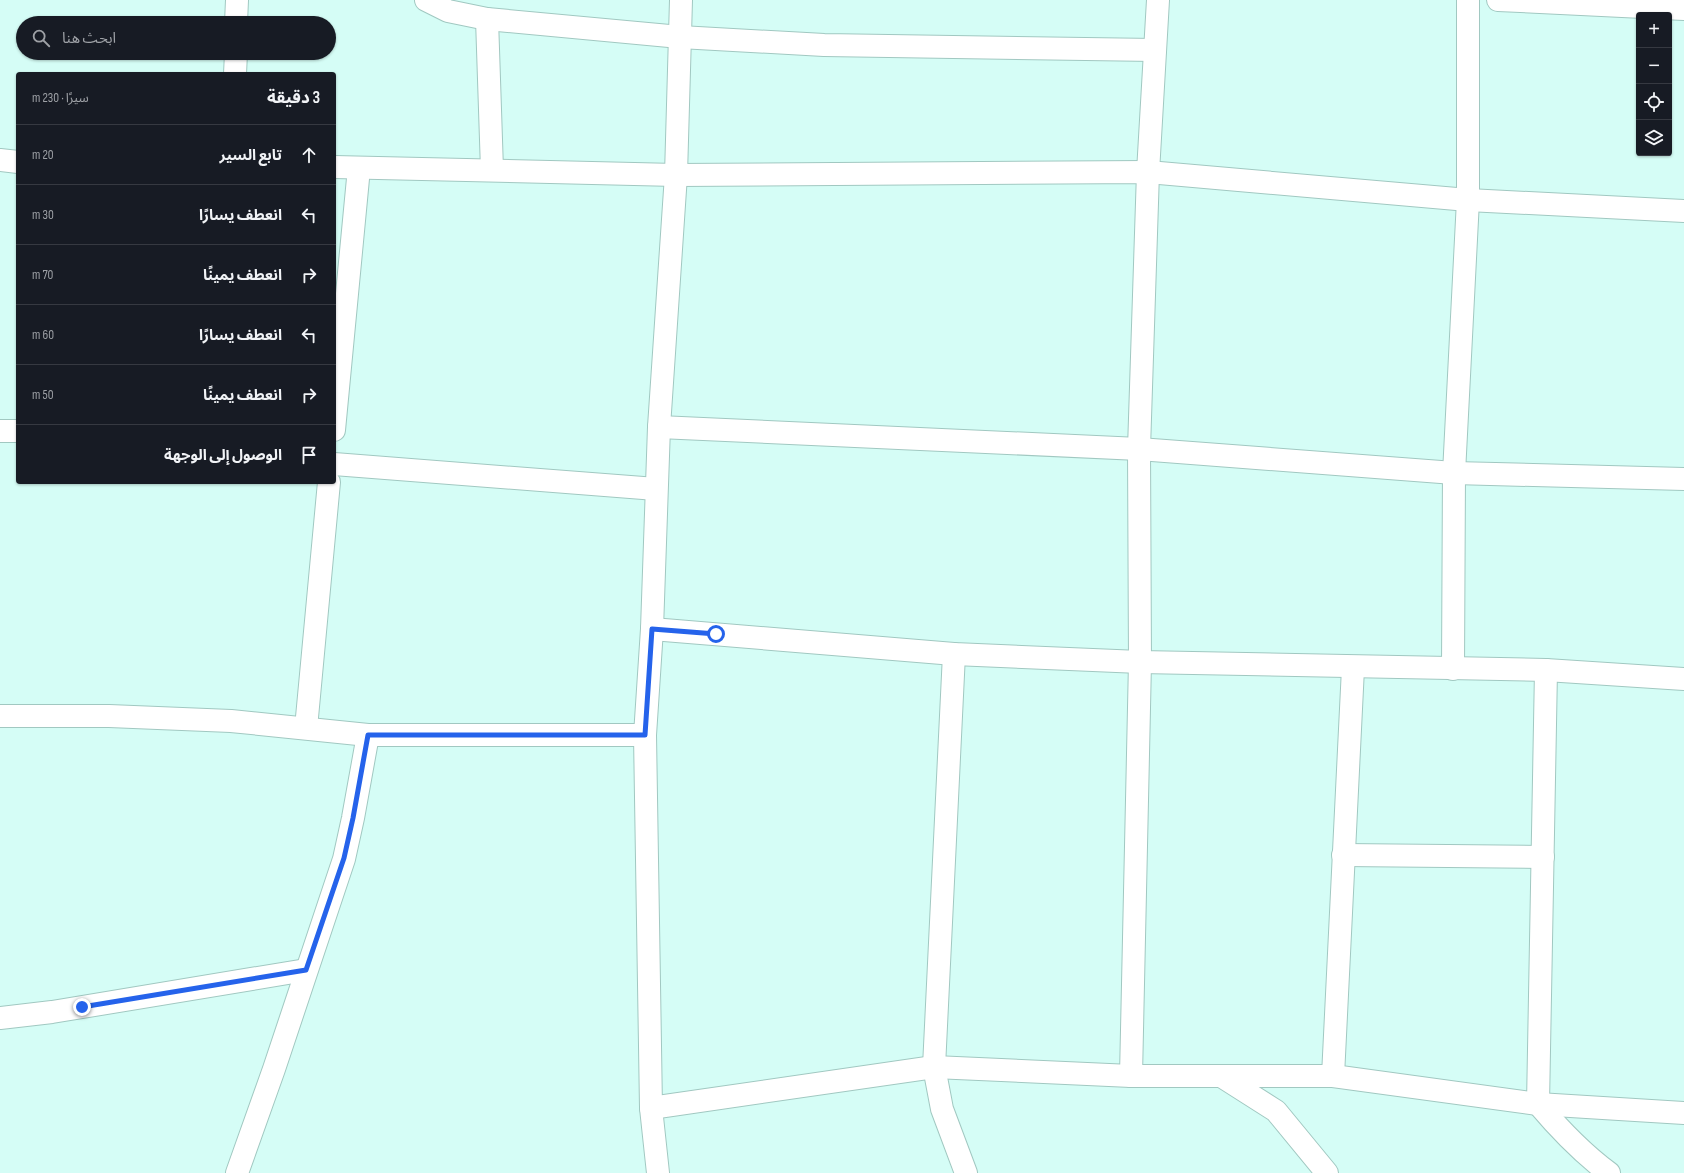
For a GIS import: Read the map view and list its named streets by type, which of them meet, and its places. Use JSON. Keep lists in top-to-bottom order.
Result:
{
  "page": {
    "map_buttons": ["+", "−"],
    "search": "ابحث هنا",
    "heading": ["3 دقيقة", "سيرًا · 230 m"],
    "list": [
      ["تابع السير", "20 m"],
      ["انعطف يسارًا", "30 m"],
      ["انعطف يمينًا", "70 m"],
      ["انعطف يسارًا", "60 m"],
      ["انعطف يمينًا", "50 m"],
      "الوصول إلى الوجهة"
    ]
  }
}
